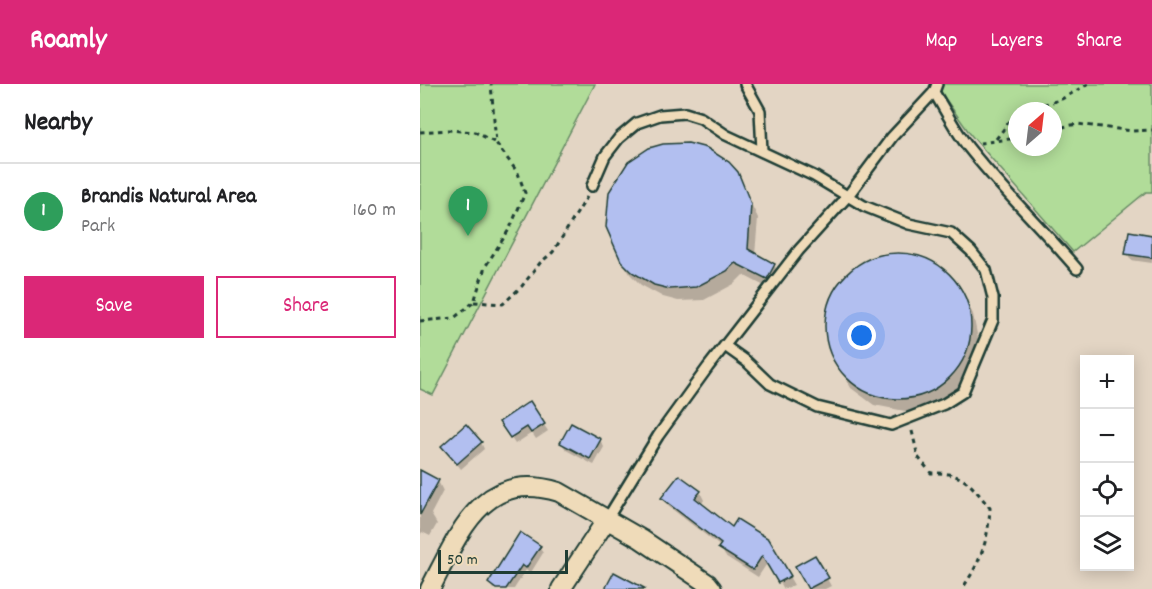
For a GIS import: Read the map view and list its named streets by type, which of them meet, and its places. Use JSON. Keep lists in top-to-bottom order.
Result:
{
  "scale_bar": "50 m",
  "north": "top right",
  "page": {
    "header": "Roamly",
    "nav": ["Map", "Layers", "Share"],
    "heading": "Nearby",
    "list": [
      {
        "mark": "1",
        "name": "Brandis Natural Area",
        "note": "Park",
        "value": "160 m"
      }
    ],
    "pins": "1",
    "buttons": ["Save", "Share"],
    "map_buttons": ["+", "−"],
    "scale": "50 m"
  }
}
